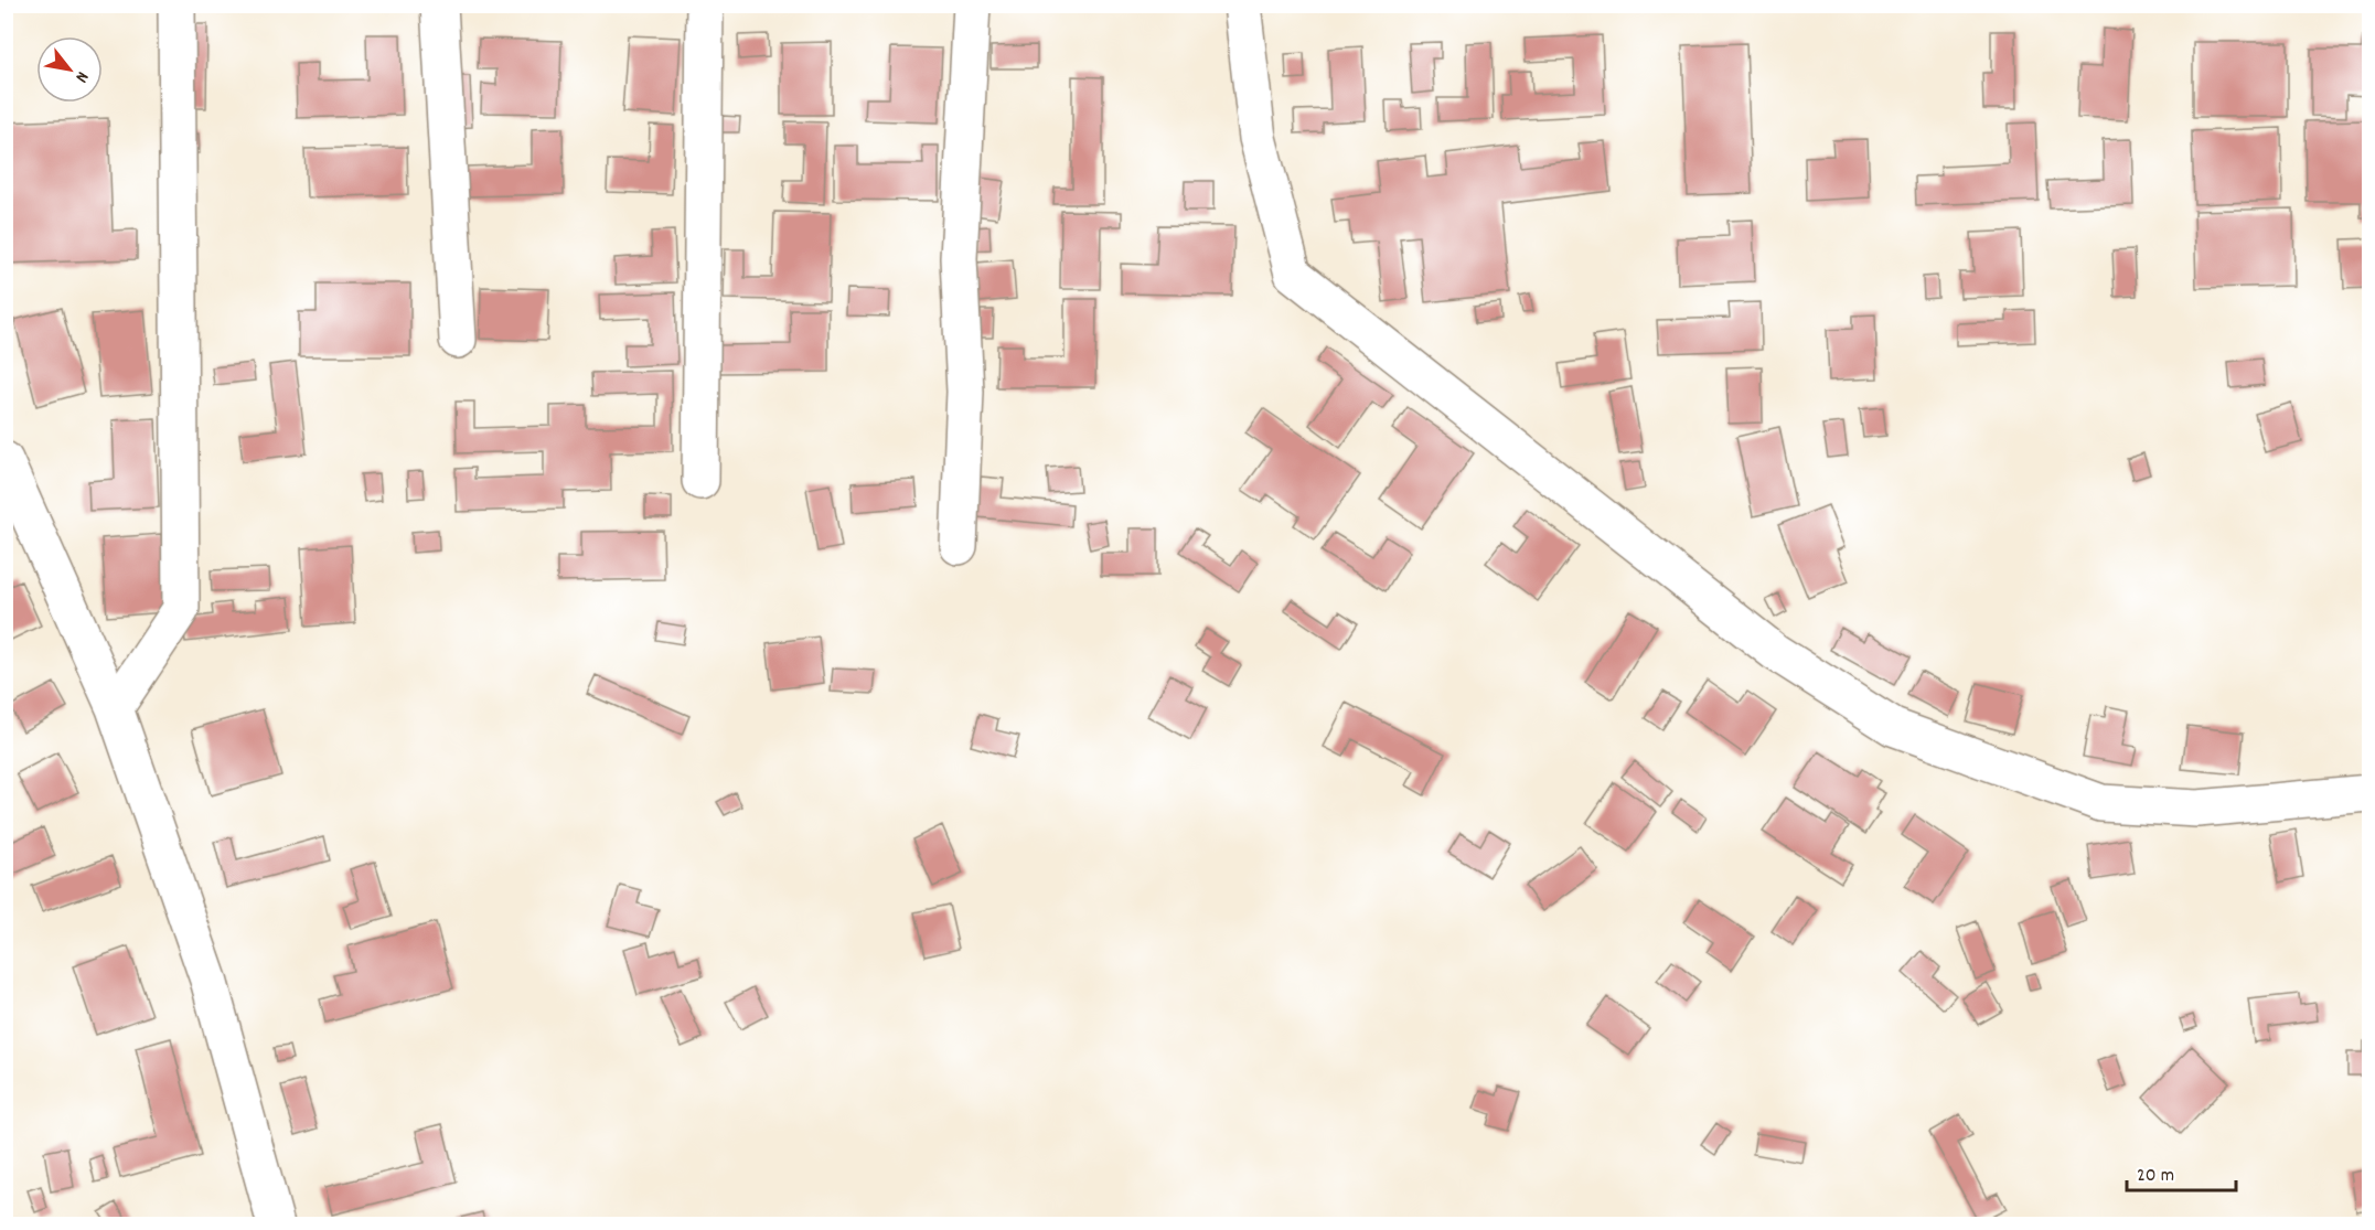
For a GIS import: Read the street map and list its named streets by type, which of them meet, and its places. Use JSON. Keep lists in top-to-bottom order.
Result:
{
  "scale_bar": "20 m",
  "north": "bottom right"
}
